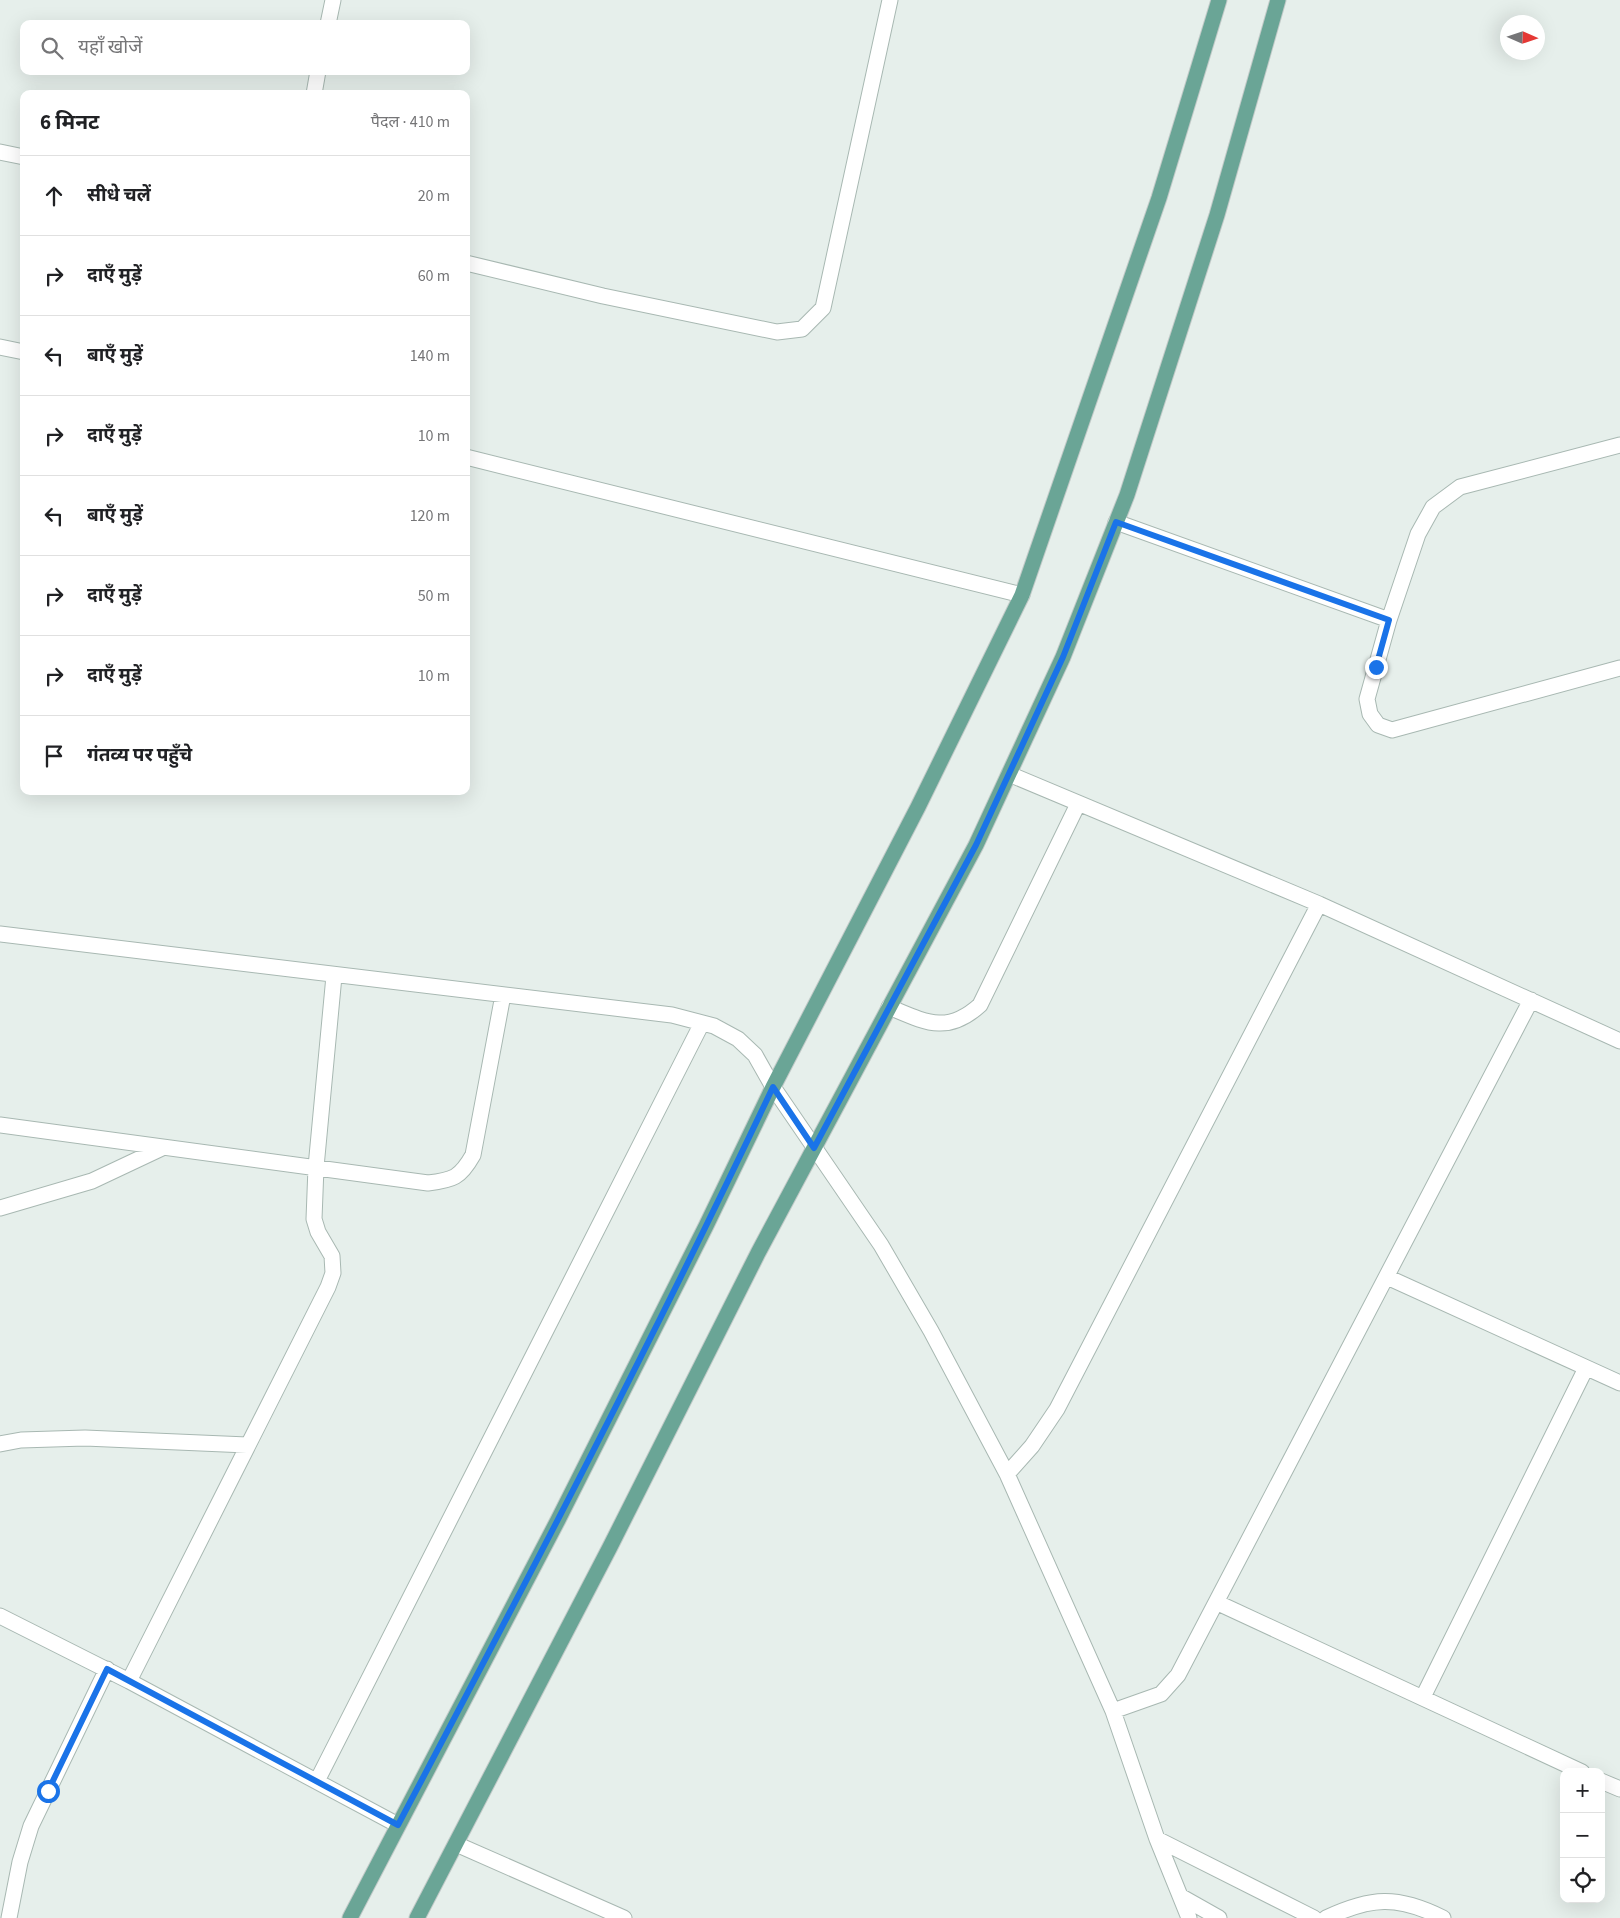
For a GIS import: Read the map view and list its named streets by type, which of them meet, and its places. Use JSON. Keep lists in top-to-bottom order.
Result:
{
  "north": "right",
  "page": {
    "search": "यहाँ खोजें",
    "heading": ["6 मिनट", "पैदल · 410 m"],
    "list": [
      ["सीधे चलें", "20 m"],
      ["दाएँ मुड़ें", "60 m"],
      ["बाएँ मुड़ें", "140 m"],
      ["दाएँ मुड़ें", "10 m"],
      ["बाएँ मुड़ें", "120 m"],
      ["दाएँ मुड़ें", "50 m"],
      ["दाएँ मुड़ें", "10 m"],
      "गंतव्य पर पहुँचे"
    ],
    "map_buttons": ["+", "−"]
  }
}
